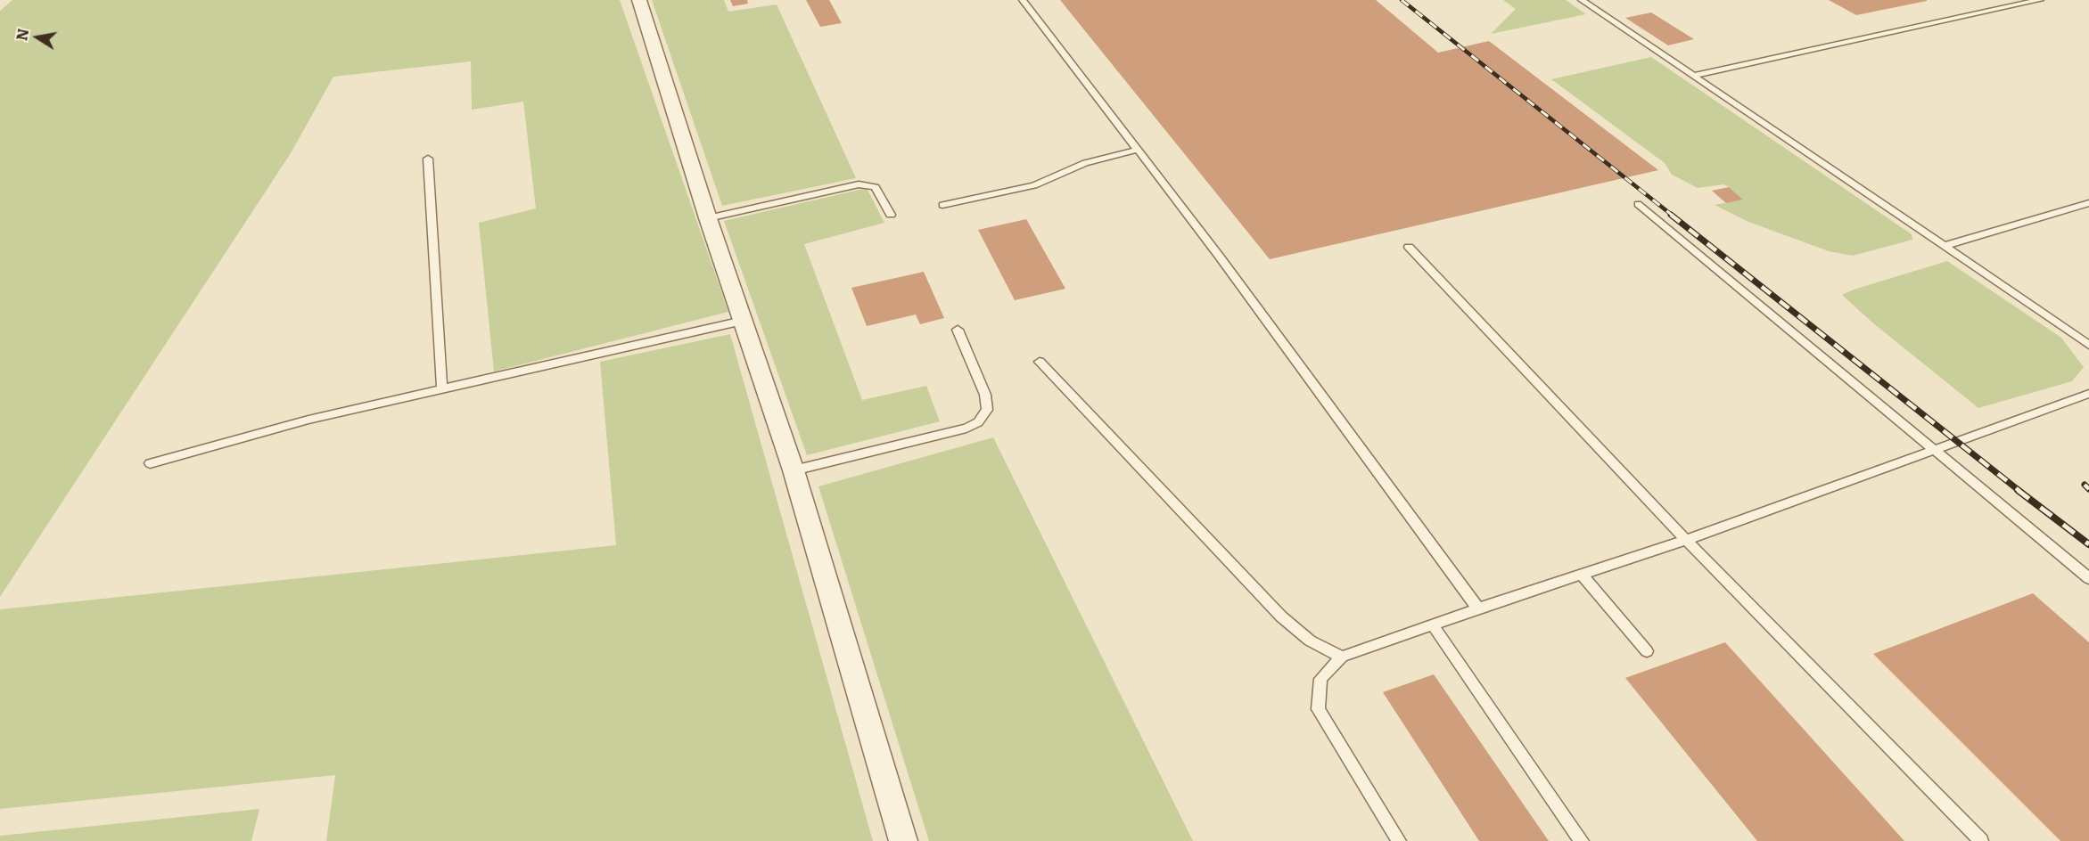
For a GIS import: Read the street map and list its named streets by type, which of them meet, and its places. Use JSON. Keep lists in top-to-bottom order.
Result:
{
  "north": "left"
}
